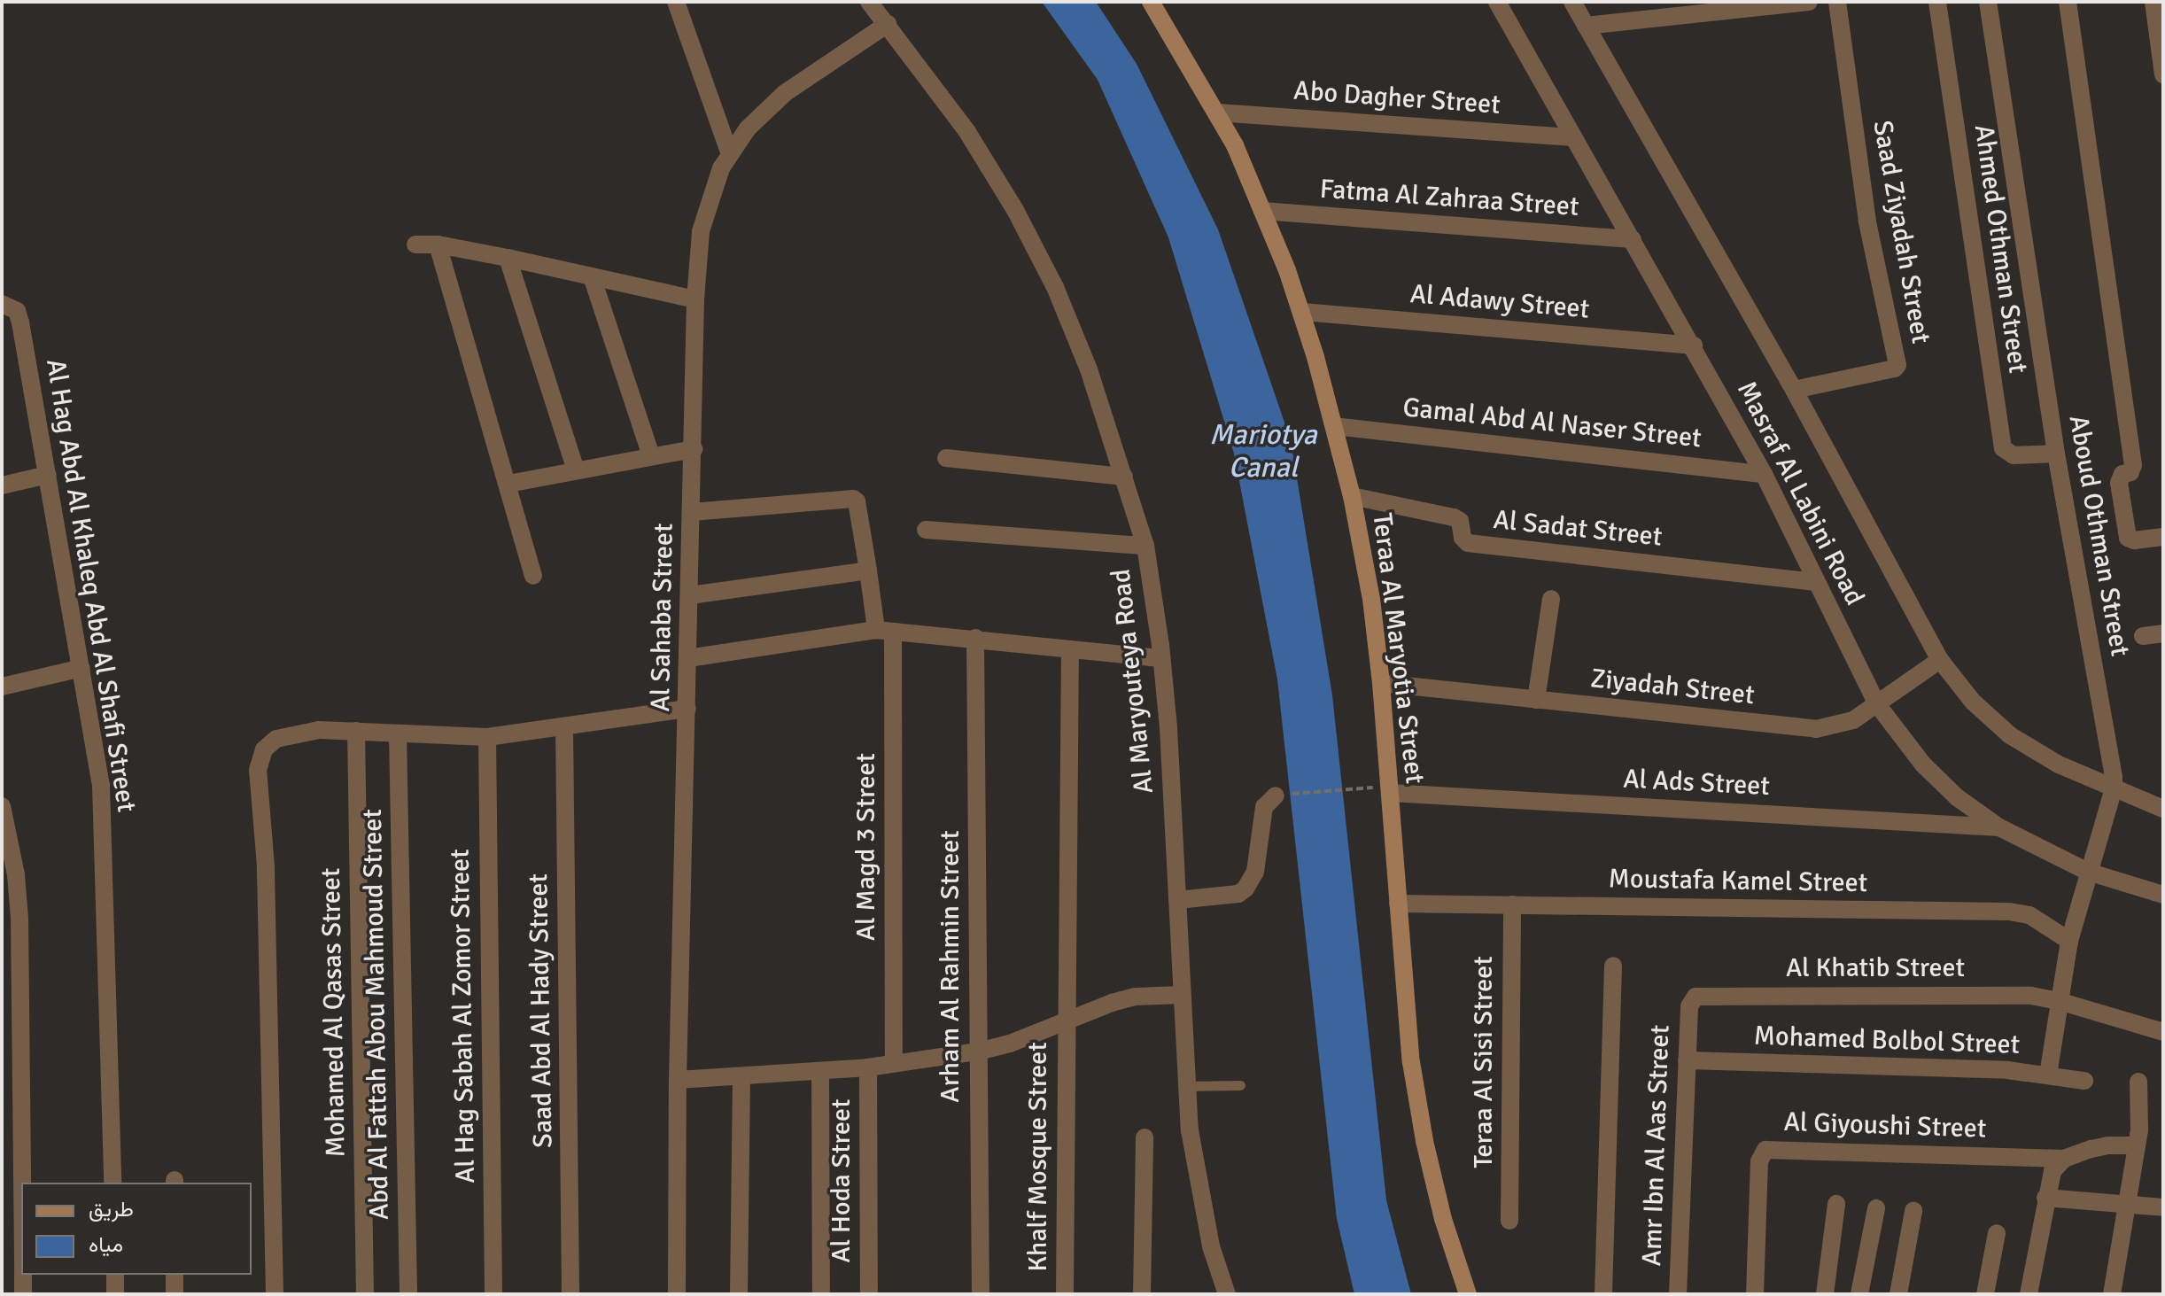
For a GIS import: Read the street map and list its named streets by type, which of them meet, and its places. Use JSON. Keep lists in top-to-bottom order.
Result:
{
  "streets": {
    "main road": ["Teraa Al Maryotia Street"],
    "street": [
      "Abo Dagher Street",
      "Fatma Al Zahraa Street",
      "Saad Ziyadah Street",
      "Ahmed Othman Street",
      "Al Adawy Street",
      "Gamal Abd Al Naser Street",
      "Masraf Al Labini Road",
      "Al Sadat Street",
      "Aboud Othman Street",
      "Al Hag Abd Al Khaleq Abd Al Shafi Street",
      "Al Sahaba Street",
      "Al Maryouteya Road",
      "Ziyadah Street",
      "Al Ads Street",
      "Al Magd 3 Street",
      "Moustafa Kamel Street",
      "Arham Al Rahmin Street",
      "Al Khatib Street",
      "Saad Abd Al Hady Street",
      "Mohamed Al Qasas Street",
      "Abd Al Fattah Abou Mahmoud Street",
      "Al Hag Sabah Al Zomor Street",
      "Mohamed Bolbol Street",
      "Teraa Al Sisi Street",
      "Al Giyoushi Street",
      "Amr Ibn Al Aas Street",
      "Khalf Mosque Street",
      "Al Hoda Street"
    ]
  },
  "crossings": [
    ["Abo Dagher Street", "Masraf Al Labini Road"],
    ["Abo Dagher Street", "Teraa Al Maryotia Street"],
    ["Fatma Al Zahraa Street", "Masraf Al Labini Road"],
    ["Fatma Al Zahraa Street", "Teraa Al Maryotia Street"],
    ["Saad Ziyadah Street", "Masraf Al Labini Road"],
    ["Ahmed Othman Street", "Aboud Othman Street"],
    ["Al Adawy Street", "Masraf Al Labini Road"],
    ["Al Adawy Street", "Teraa Al Maryotia Street"],
    ["Gamal Abd Al Naser Street", "Masraf Al Labini Road"],
    ["Gamal Abd Al Naser Street", "Teraa Al Maryotia Street"],
    ["Masraf Al Labini Road", "Al Sadat Street"],
    ["Masraf Al Labini Road", "Aboud Othman Street"],
    ["Masraf Al Labini Road", "Ziyadah Street"],
    ["Masraf Al Labini Road", "Al Ads Street"],
    ["Al Sadat Street", "Teraa Al Maryotia Street"],
    ["Aboud Othman Street", "Moustafa Kamel Street"],
    ["Aboud Othman Street", "Al Khatib Street"],
    ["Aboud Othman Street", "Mohamed Bolbol Street"],
    ["Al Sahaba Street", "Al Maryouteya Road"],
    ["Al Sahaba Street", "Al Magd 3 Street"],
    ["Teraa Al Maryotia Street", "Ziyadah Street"],
    ["Teraa Al Maryotia Street", "Al Ads Street"],
    ["Teraa Al Maryotia Street", "Moustafa Kamel Street"],
    ["Moustafa Kamel Street", "Teraa Al Sisi Street"],
    ["Al Khatib Street", "Amr Ibn Al Aas Street"],
    ["Mohamed Bolbol Street", "Amr Ibn Al Aas Street"]
  ],
  "water": ["Mariotya Canal"],
  "legend": ["طريق", "مياه"]
}
